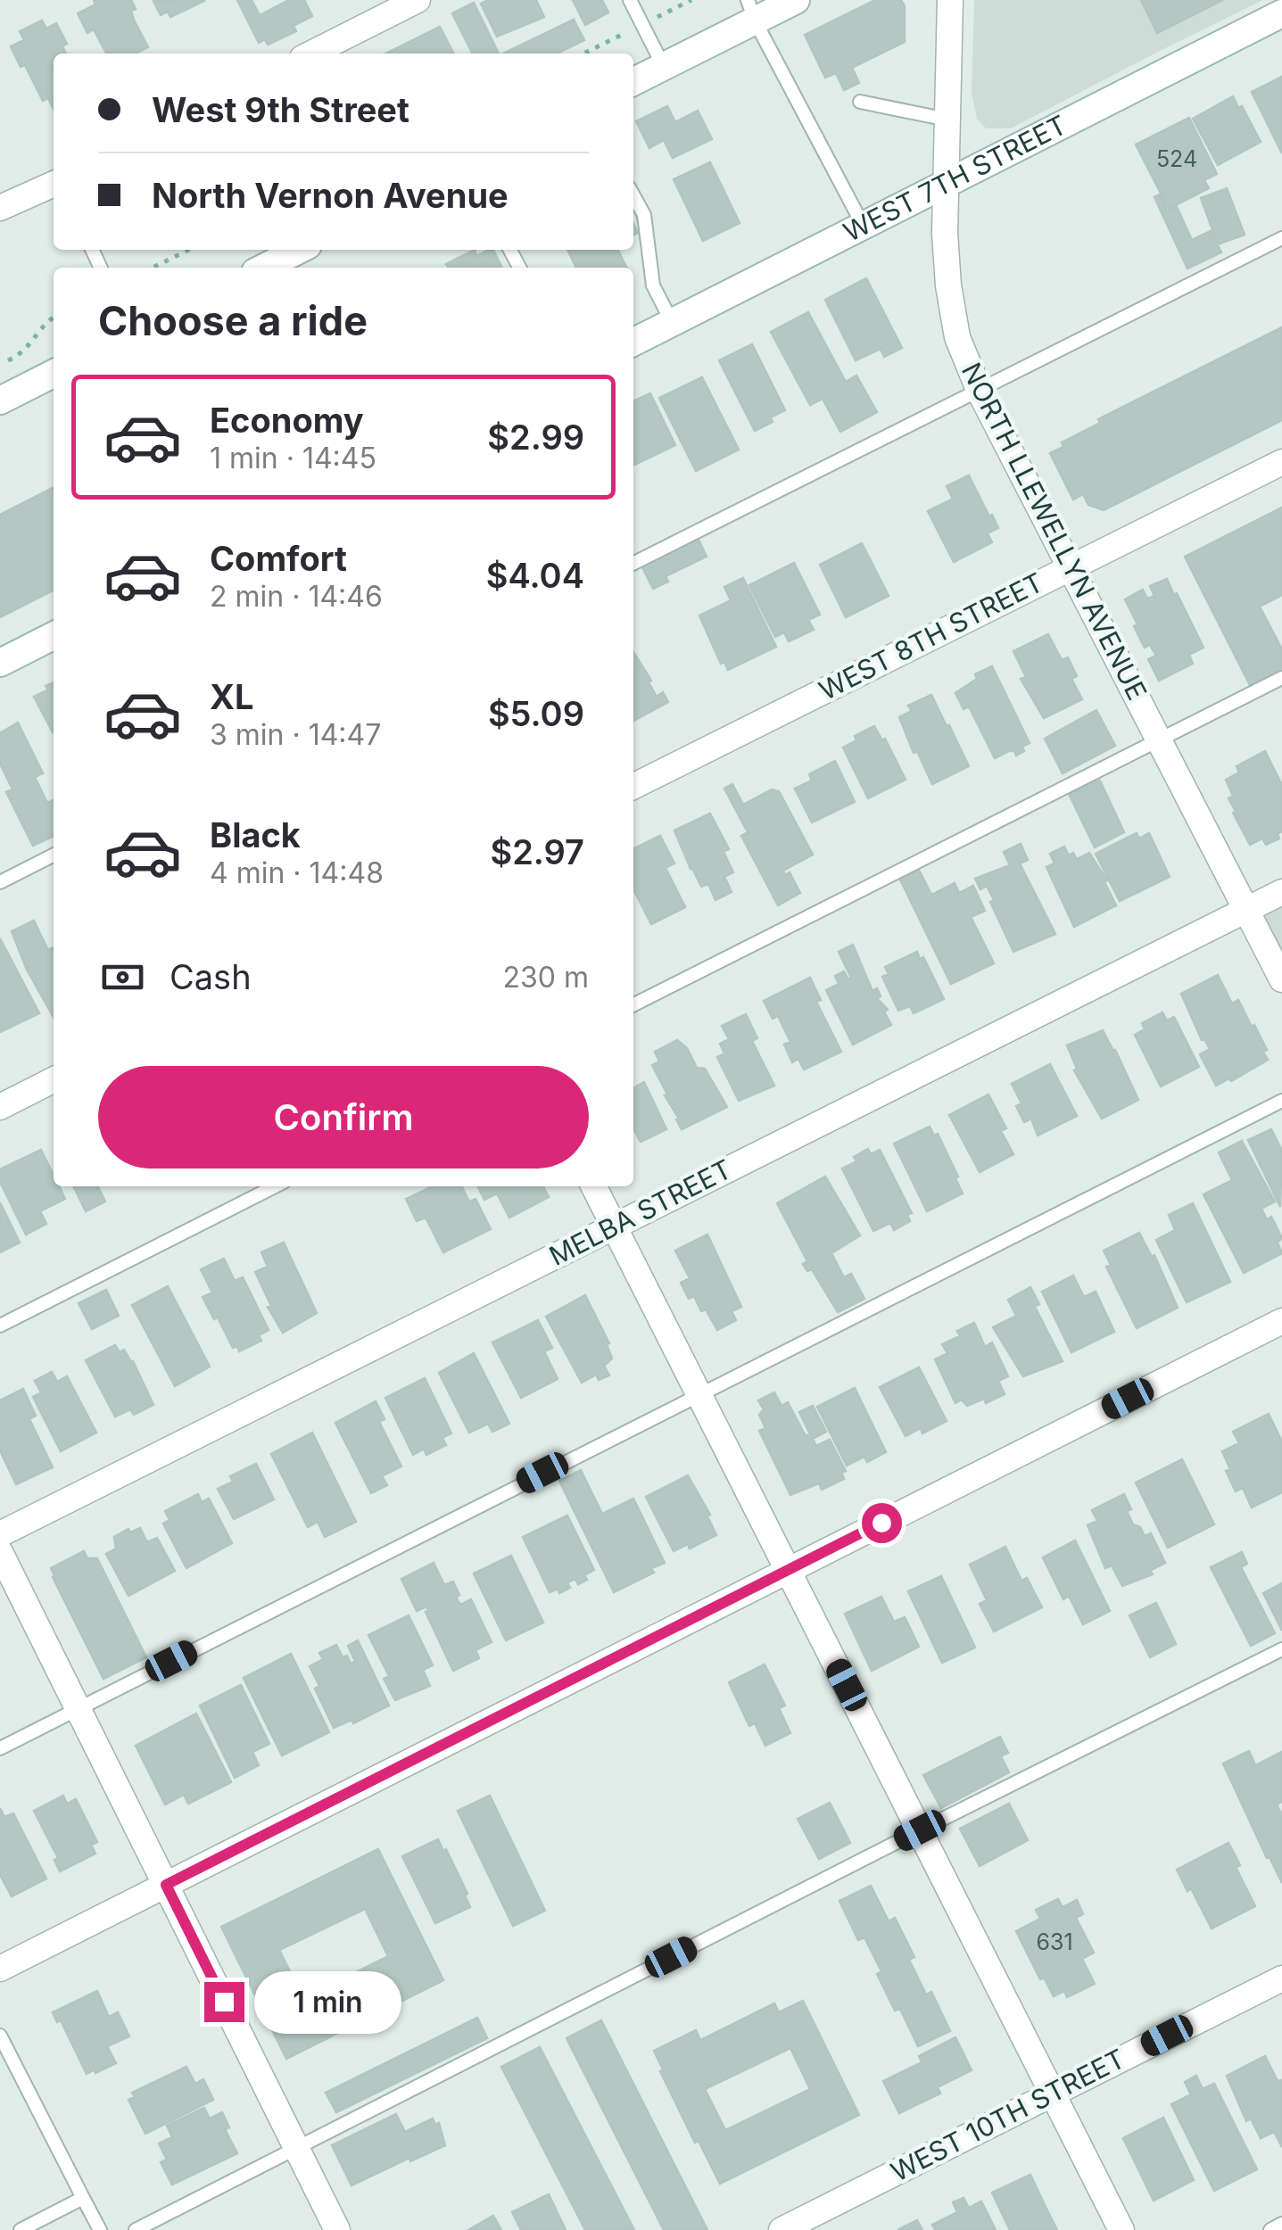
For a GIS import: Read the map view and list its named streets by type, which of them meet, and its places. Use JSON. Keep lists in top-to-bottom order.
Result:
{
  "streets": {
    "street": [
      "WEST 7TH STREET",
      "NORTH LLEWELLYN AVENUE",
      "WEST 8TH STREET",
      "MELBA STREET",
      "WEST 10TH STREET"
    ]
  },
  "crossings": [
    ["WEST 7TH STREET", "NORTH LLEWELLYN AVENUE"],
    ["NORTH LLEWELLYN AVENUE", "WEST 8TH STREET"],
    ["NORTH LLEWELLYN AVENUE", "MELBA STREET"]
  ],
  "house_numbers": ["524", "631"],
  "page": {
    "banner": ["West 9th Street", "North Vernon Avenue"],
    "heading": "Choose a ride",
    "list": [
      {
        "name": "Economy",
        "note": "1 min · 14:45",
        "value": "$2.99"
      },
      {
        "name": "Comfort",
        "note": "2 min · 14:46",
        "value": "$4.04"
      },
      {
        "name": "XL",
        "note": "3 min · 14:47",
        "value": "$5.09"
      },
      {
        "name": "Black",
        "note": "4 min · 14:48",
        "value": "$2.97"
      }
    ],
    "pay": ["Cash", "230 m"],
    "buttons": "Confirm",
    "bubble": "1 min"
  }
}
